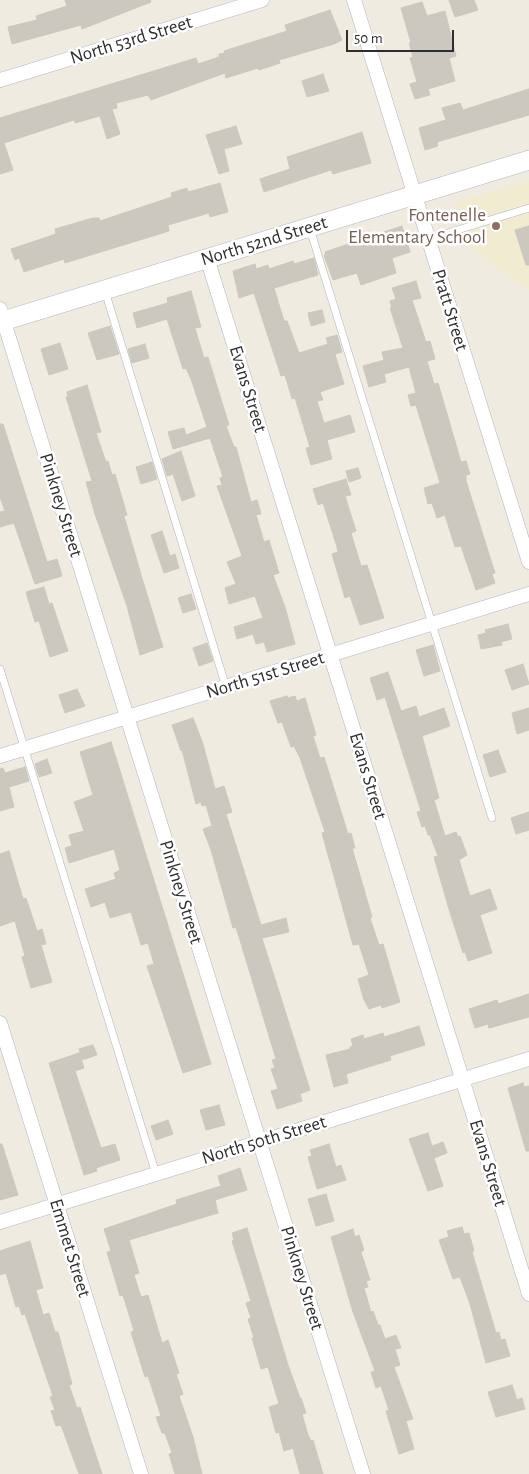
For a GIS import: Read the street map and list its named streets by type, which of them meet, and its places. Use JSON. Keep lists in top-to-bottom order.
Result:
{
  "streets": {
    "main road": ["North 52nd Street"],
    "street": [
      "North 53rd Street",
      "Pratt Street",
      "Evans Street",
      "Pinkney Street",
      "North 51st Street",
      "North 50th Street",
      "Emmet Street"
    ]
  },
  "crossings": [
    ["North 52nd Street", "Pratt Street"],
    ["North 52nd Street", "Evans Street"],
    ["North 52nd Street", "Pinkney Street"],
    ["Evans Street", "North 51st Street"],
    ["Evans Street", "North 50th Street"],
    ["Pinkney Street", "North 51st Street"],
    ["Pinkney Street", "North 50th Street"],
    ["North 50th Street", "Emmet Street"]
  ],
  "places": ["Fontenelle Elementary School"],
  "scale_bar": "50 m"
}
